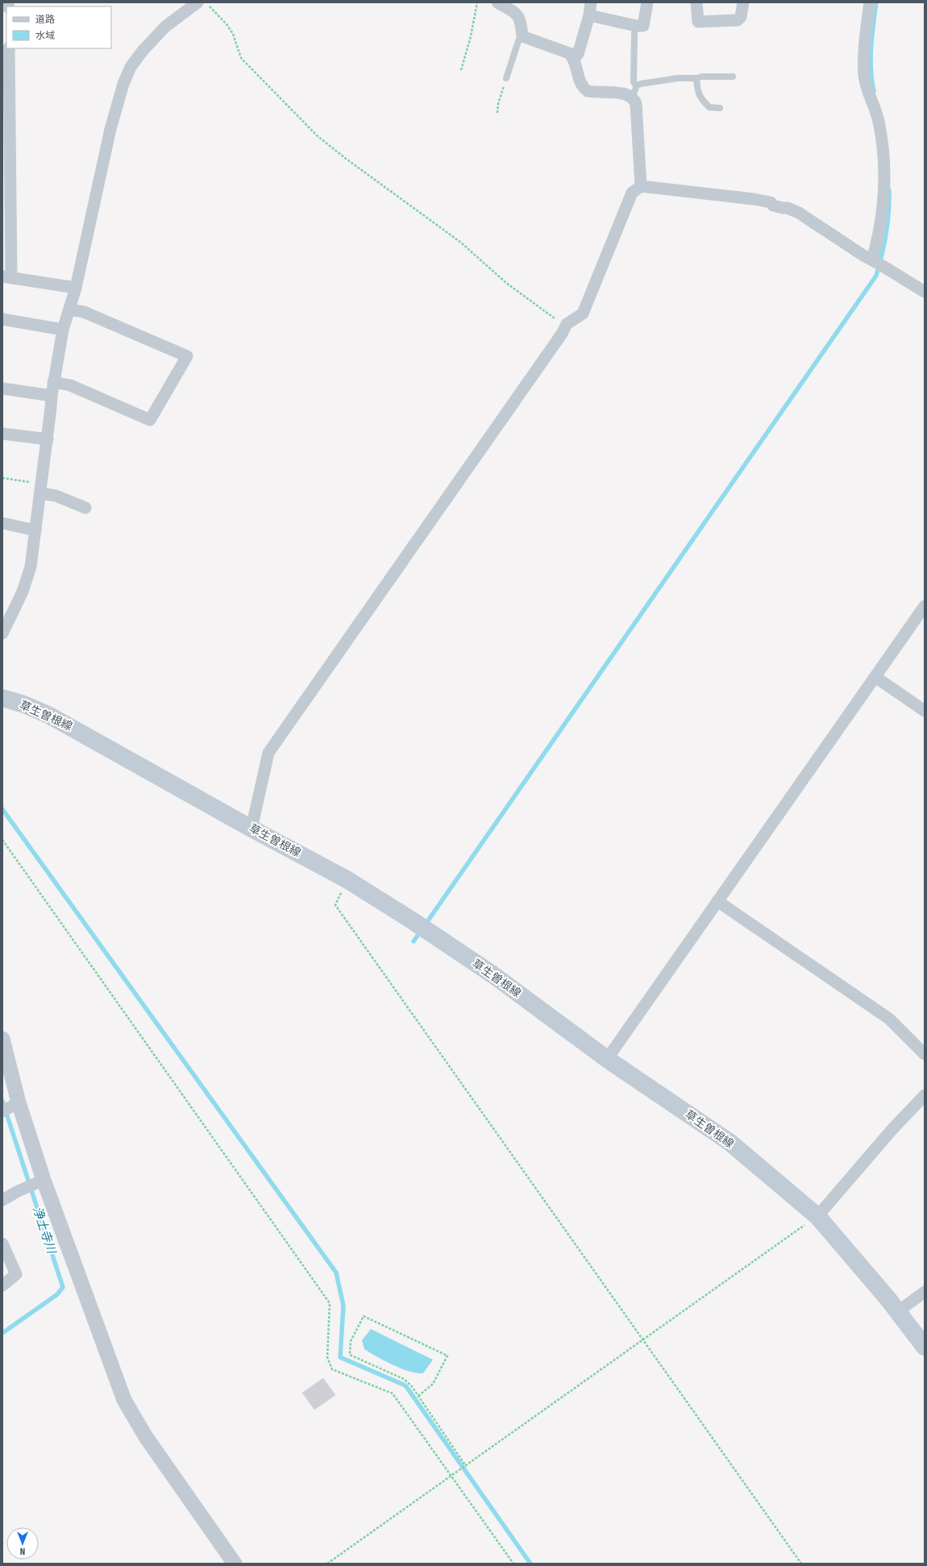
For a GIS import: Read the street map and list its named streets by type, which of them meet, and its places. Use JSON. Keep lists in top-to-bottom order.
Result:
{
  "streets": {
    "main road": ["草生曽根線"]
  },
  "water": ["浄土寺川"],
  "legend": ["道路", "水域"],
  "north": "bottom"
}
